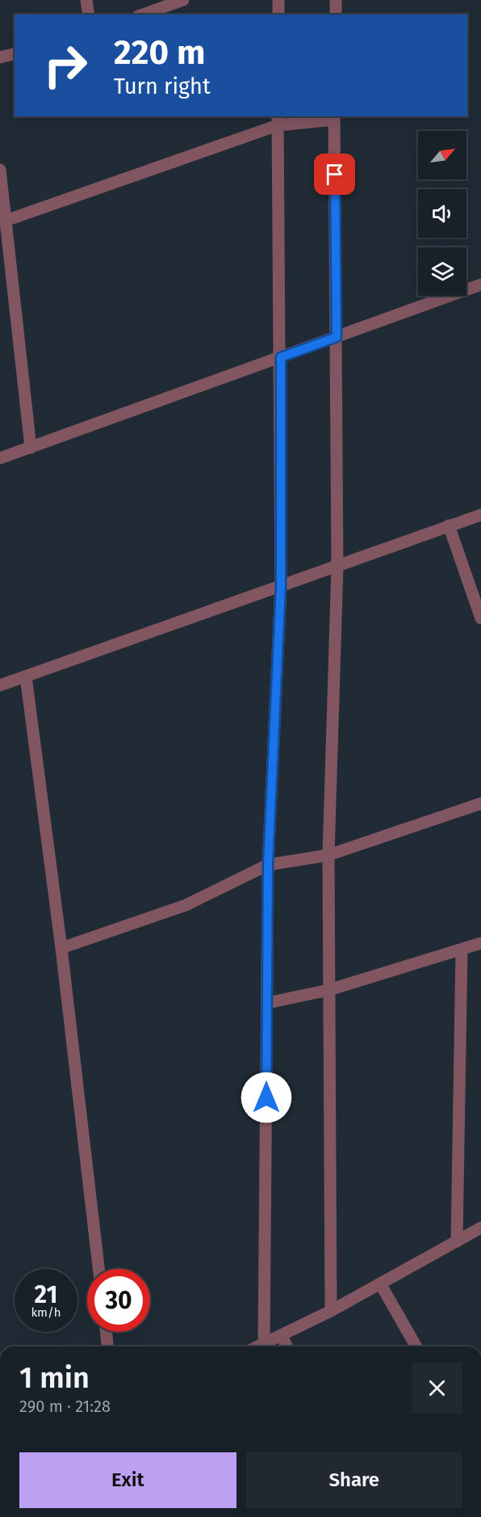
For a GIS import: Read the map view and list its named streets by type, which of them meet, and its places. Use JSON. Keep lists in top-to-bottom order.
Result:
{
  "north": "top right",
  "page": {
    "turn": ["220 m", "Turn right"],
    "speed": "21 km/h",
    "limit": "30",
    "heading": ["1 min", "290 m · 21:28"],
    "buttons": ["Exit", "Share"]
  }
}
